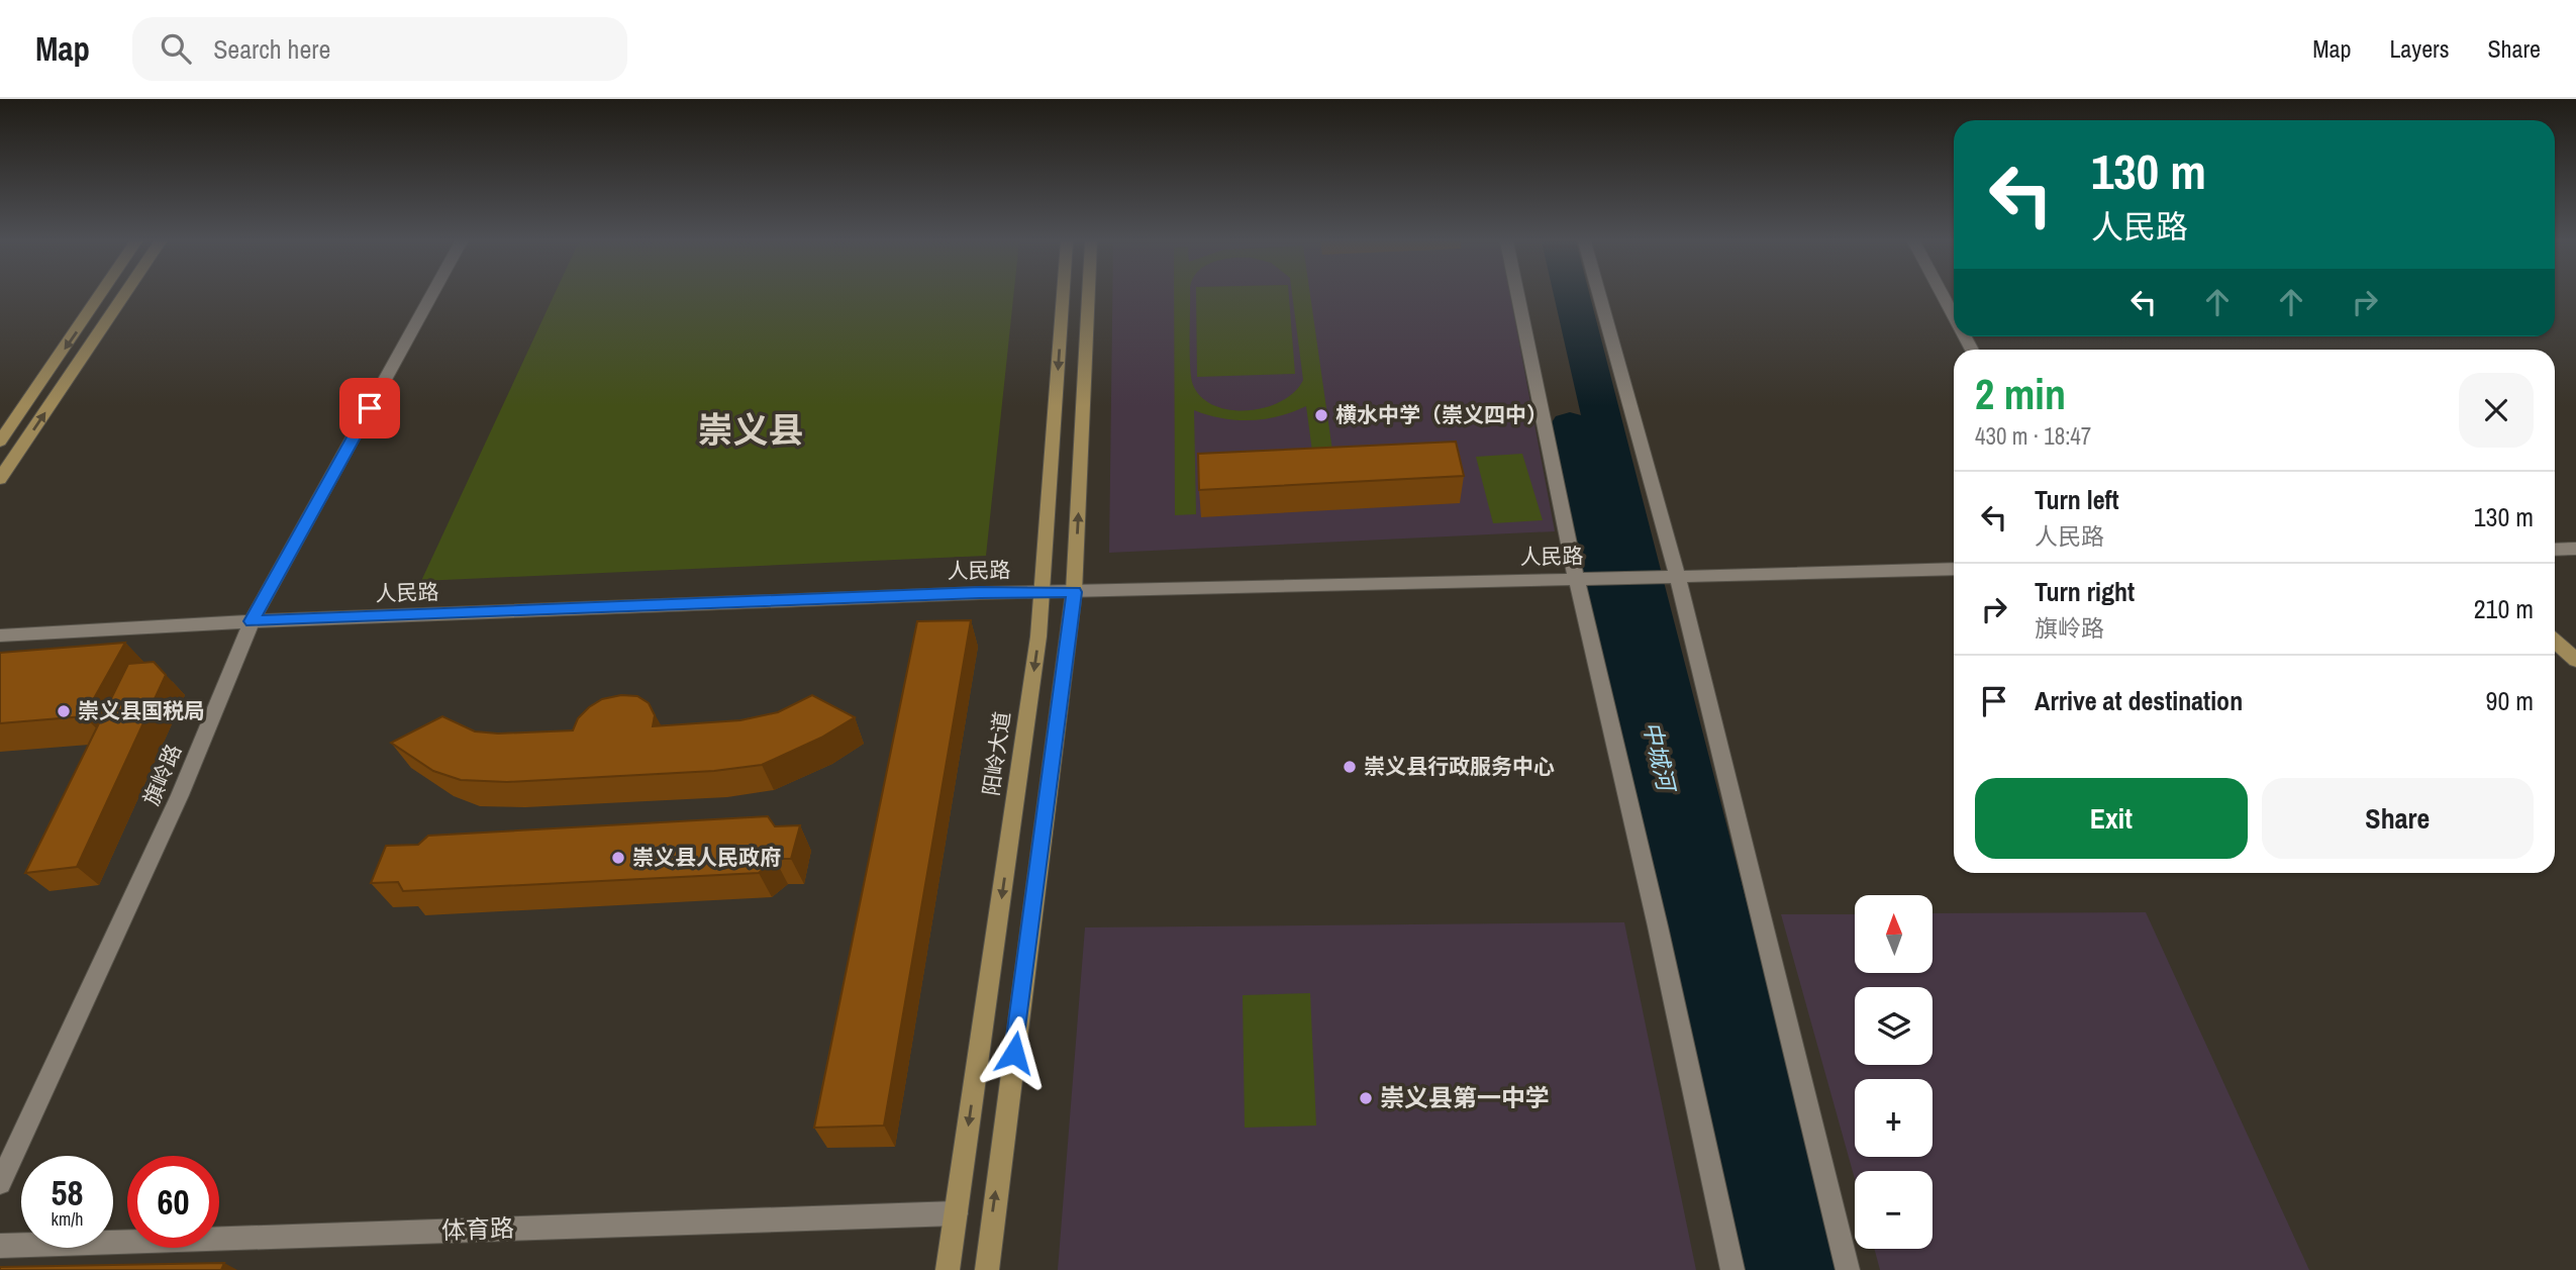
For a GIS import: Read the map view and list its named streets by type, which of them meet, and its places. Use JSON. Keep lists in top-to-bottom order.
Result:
{
  "streets": {
    "main road": ["阳岭大道"],
    "street": ["人民路", "旗岭路", "体育路"]
  },
  "crossings": [
    ["人民路", "阳岭大道"],
    ["人民路", "旗岭路"],
    ["阳岭大道", "体育路"]
  ],
  "districts": ["崇义县"],
  "water": ["中城河"],
  "places": [
    "横水中学（崇义四中）",
    "崇义县国税局",
    "崇义县行政服务中心",
    "崇义县人民政府",
    "崇义县第一中学"
  ],
  "north": "top",
  "page": {
    "header": "Map",
    "search": "Search here",
    "nav": ["Map", "Layers", "Share"],
    "turn": ["130 m", "人民路"],
    "heading": ["2 min", "430 m · 18:47"],
    "list": [
      {
        "name": "Turn left",
        "note": "人民路",
        "value": "130 m"
      },
      {
        "name": "Turn right",
        "note": "旗岭路",
        "value": "210 m"
      },
      {
        "name": "Arrive at destination",
        "value": "90 m"
      }
    ],
    "buttons": ["Exit", "Share"],
    "map_buttons": ["+", "−"],
    "speed": "58 km/h",
    "limit": "60"
  }
}
